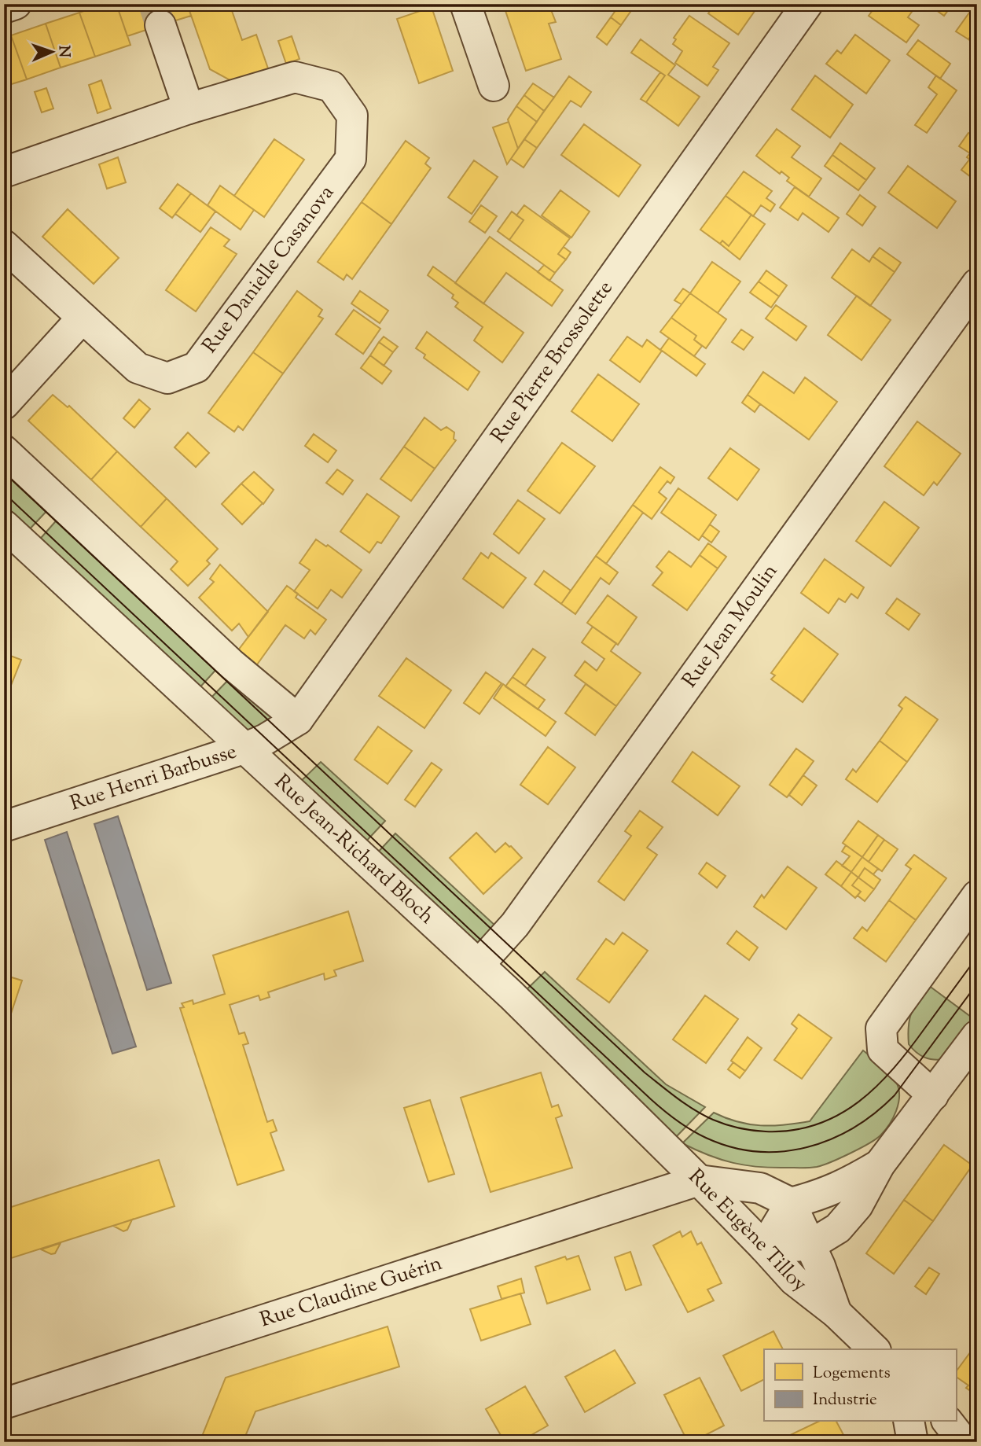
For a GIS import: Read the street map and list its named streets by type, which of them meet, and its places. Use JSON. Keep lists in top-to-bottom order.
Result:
{
  "streets": {
    "street": [
      "Rue Danielle Casanova",
      "Rue Pierre Brossolette",
      "Rue Jean Moulin",
      "Rue Henri Barbusse",
      "Rue Jean-Richard Bloch",
      "Rue Eugène Tilloy",
      "Rue Claudine Guérin"
    ]
  },
  "crossings": [
    ["Rue Pierre Brossolette", "Rue Henri Barbusse"],
    ["Rue Jean Moulin", "Rue Jean-Richard Bloch"],
    ["Rue Henri Barbusse", "Rue Jean-Richard Bloch"],
    ["Rue Jean-Richard Bloch", "Rue Eugène Tilloy"],
    ["Rue Jean-Richard Bloch", "Rue Claudine Guérin"],
    ["Rue Eugène Tilloy", "Rue Claudine Guérin"]
  ],
  "legend": ["Logements", "Industrie"],
  "north": "right"
}
